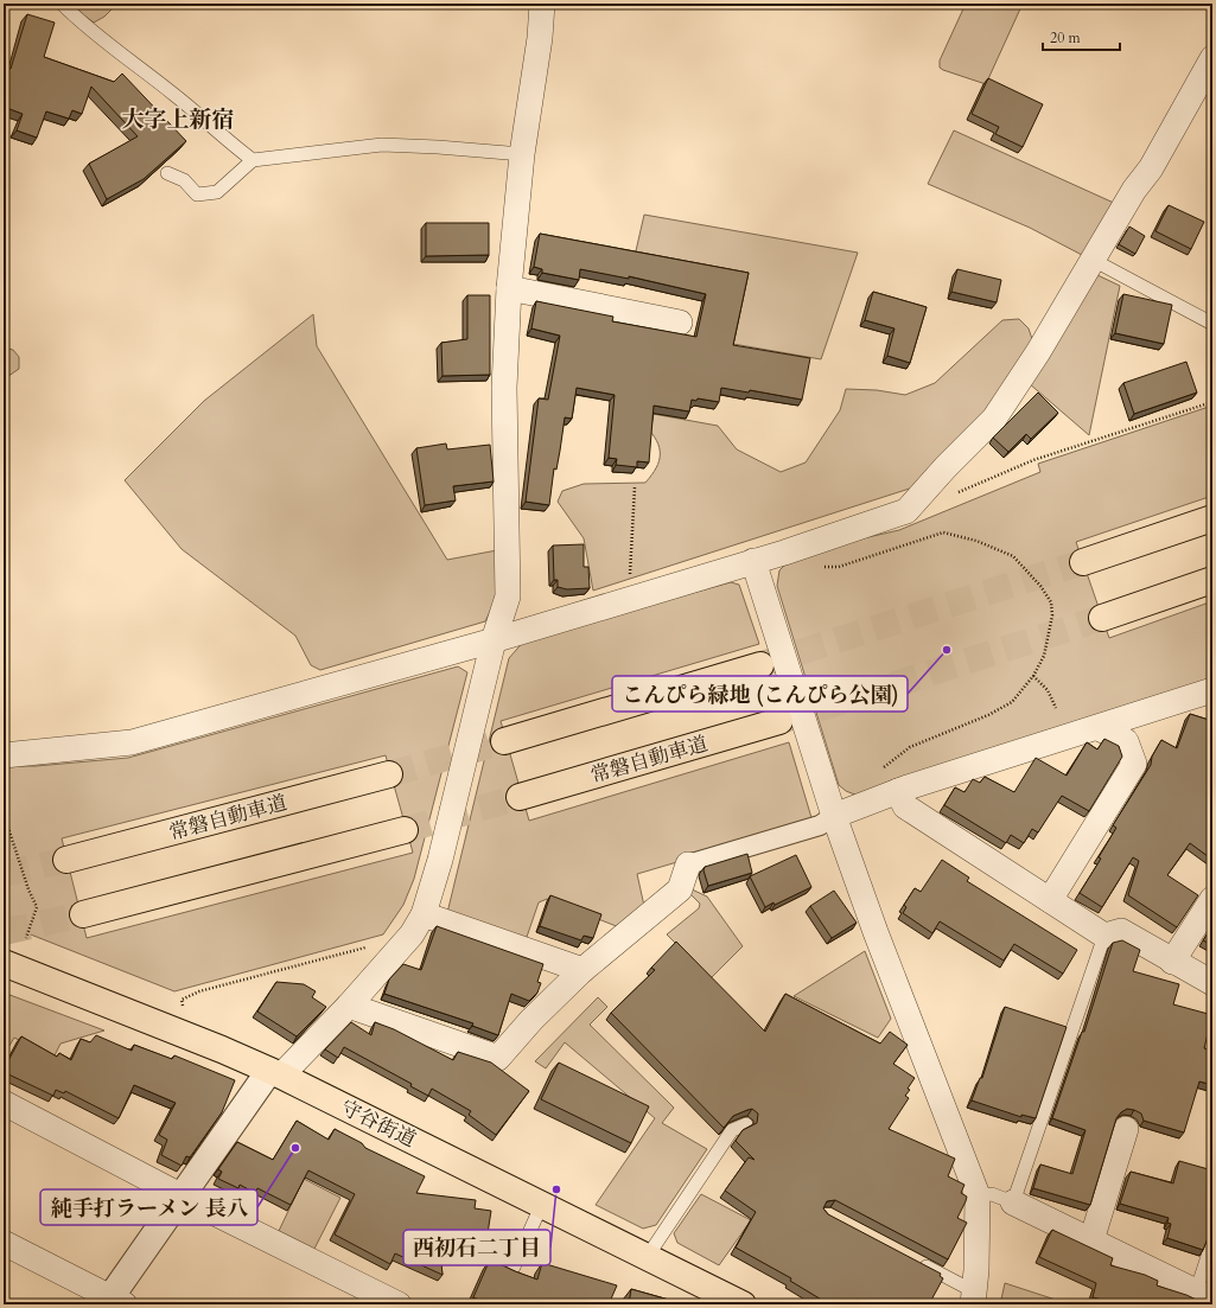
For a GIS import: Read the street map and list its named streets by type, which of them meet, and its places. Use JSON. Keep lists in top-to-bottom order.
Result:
{
  "streets": {
    "main road": ["常磐自動車道", "守谷街道"]
  },
  "districts": ["大字上新宿"],
  "places": ["こんぴら緑地 (こんぴら公園)", "純手打ラーメン 長八", "西初石二丁目"],
  "scale_bar": "20 m"
}
